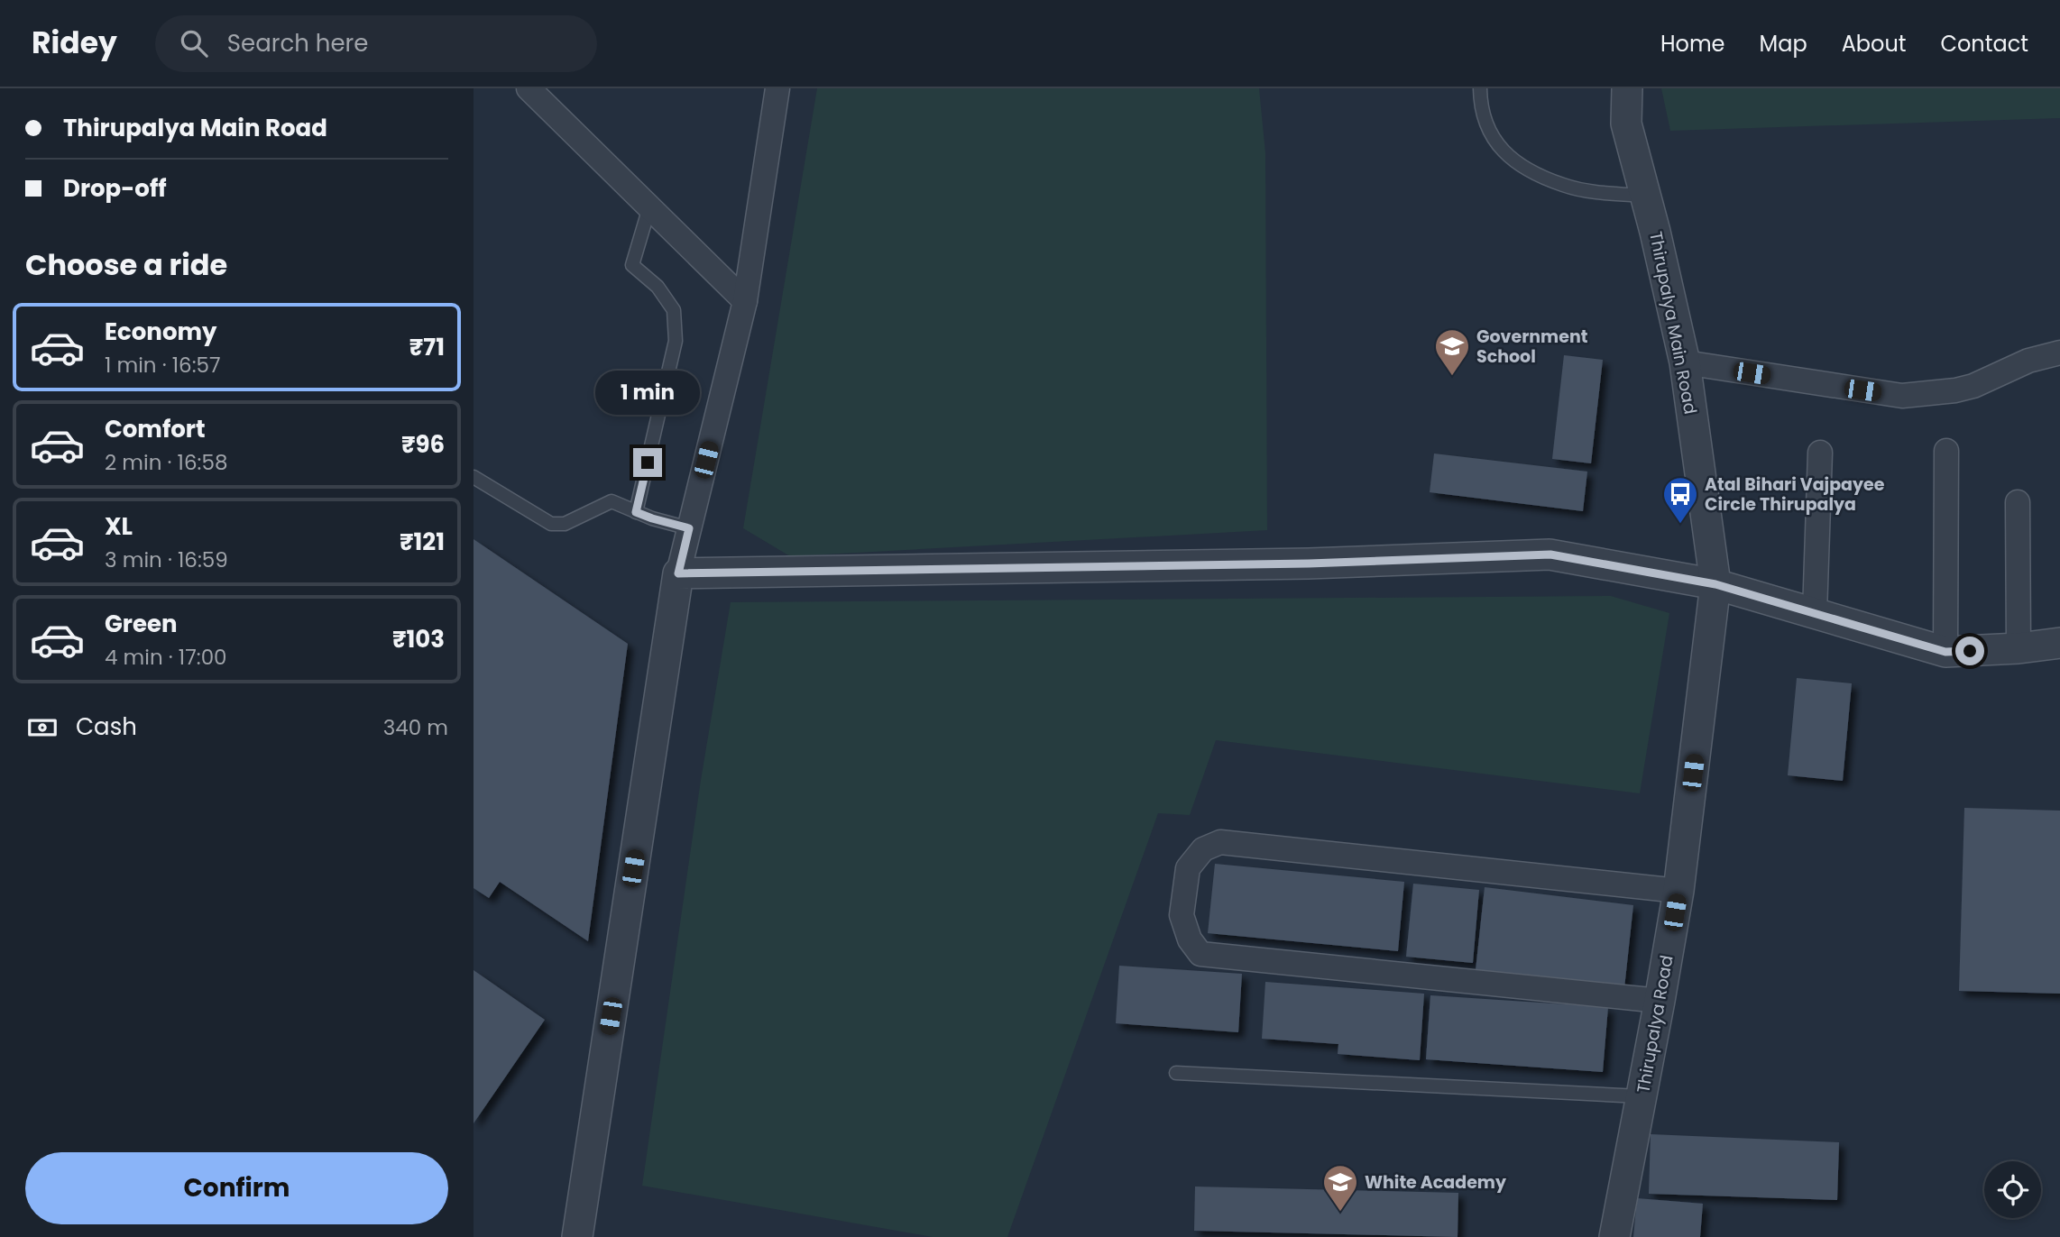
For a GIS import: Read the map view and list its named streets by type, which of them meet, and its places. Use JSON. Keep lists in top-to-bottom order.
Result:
{
  "streets": {
    "street": ["Thirupalya Main Road", "Thirupalya Road"]
  },
  "crossings": [
    ["Thirupalya Main Road", "Thirupalya Road"]
  ],
  "places": {
    "school or university": ["Government School", "White Academy"],
    "bus stop": ["Atal Bihari Vajpayee Circle Thirupalya"]
  },
  "page": {
    "header": "Ridey",
    "search": "Search here",
    "nav": [
      "Home",
      "Map",
      "About",
      "Contact"
    ],
    "banner": ["Thirupalya Main Road", "Drop-off"],
    "heading": "Choose a ride",
    "list": [
      {
        "name": "Economy",
        "note": "1 min · 16:57",
        "value": "₹71"
      },
      {
        "name": "Comfort",
        "note": "2 min · 16:58",
        "value": "₹96"
      },
      {
        "name": "XL",
        "note": "3 min · 16:59",
        "value": "₹121"
      },
      {
        "name": "Green",
        "note": "4 min · 17:00",
        "value": "₹103"
      }
    ],
    "bubble": "1 min",
    "pay": ["Cash", "340 m"],
    "buttons": "Confirm"
  }
}
